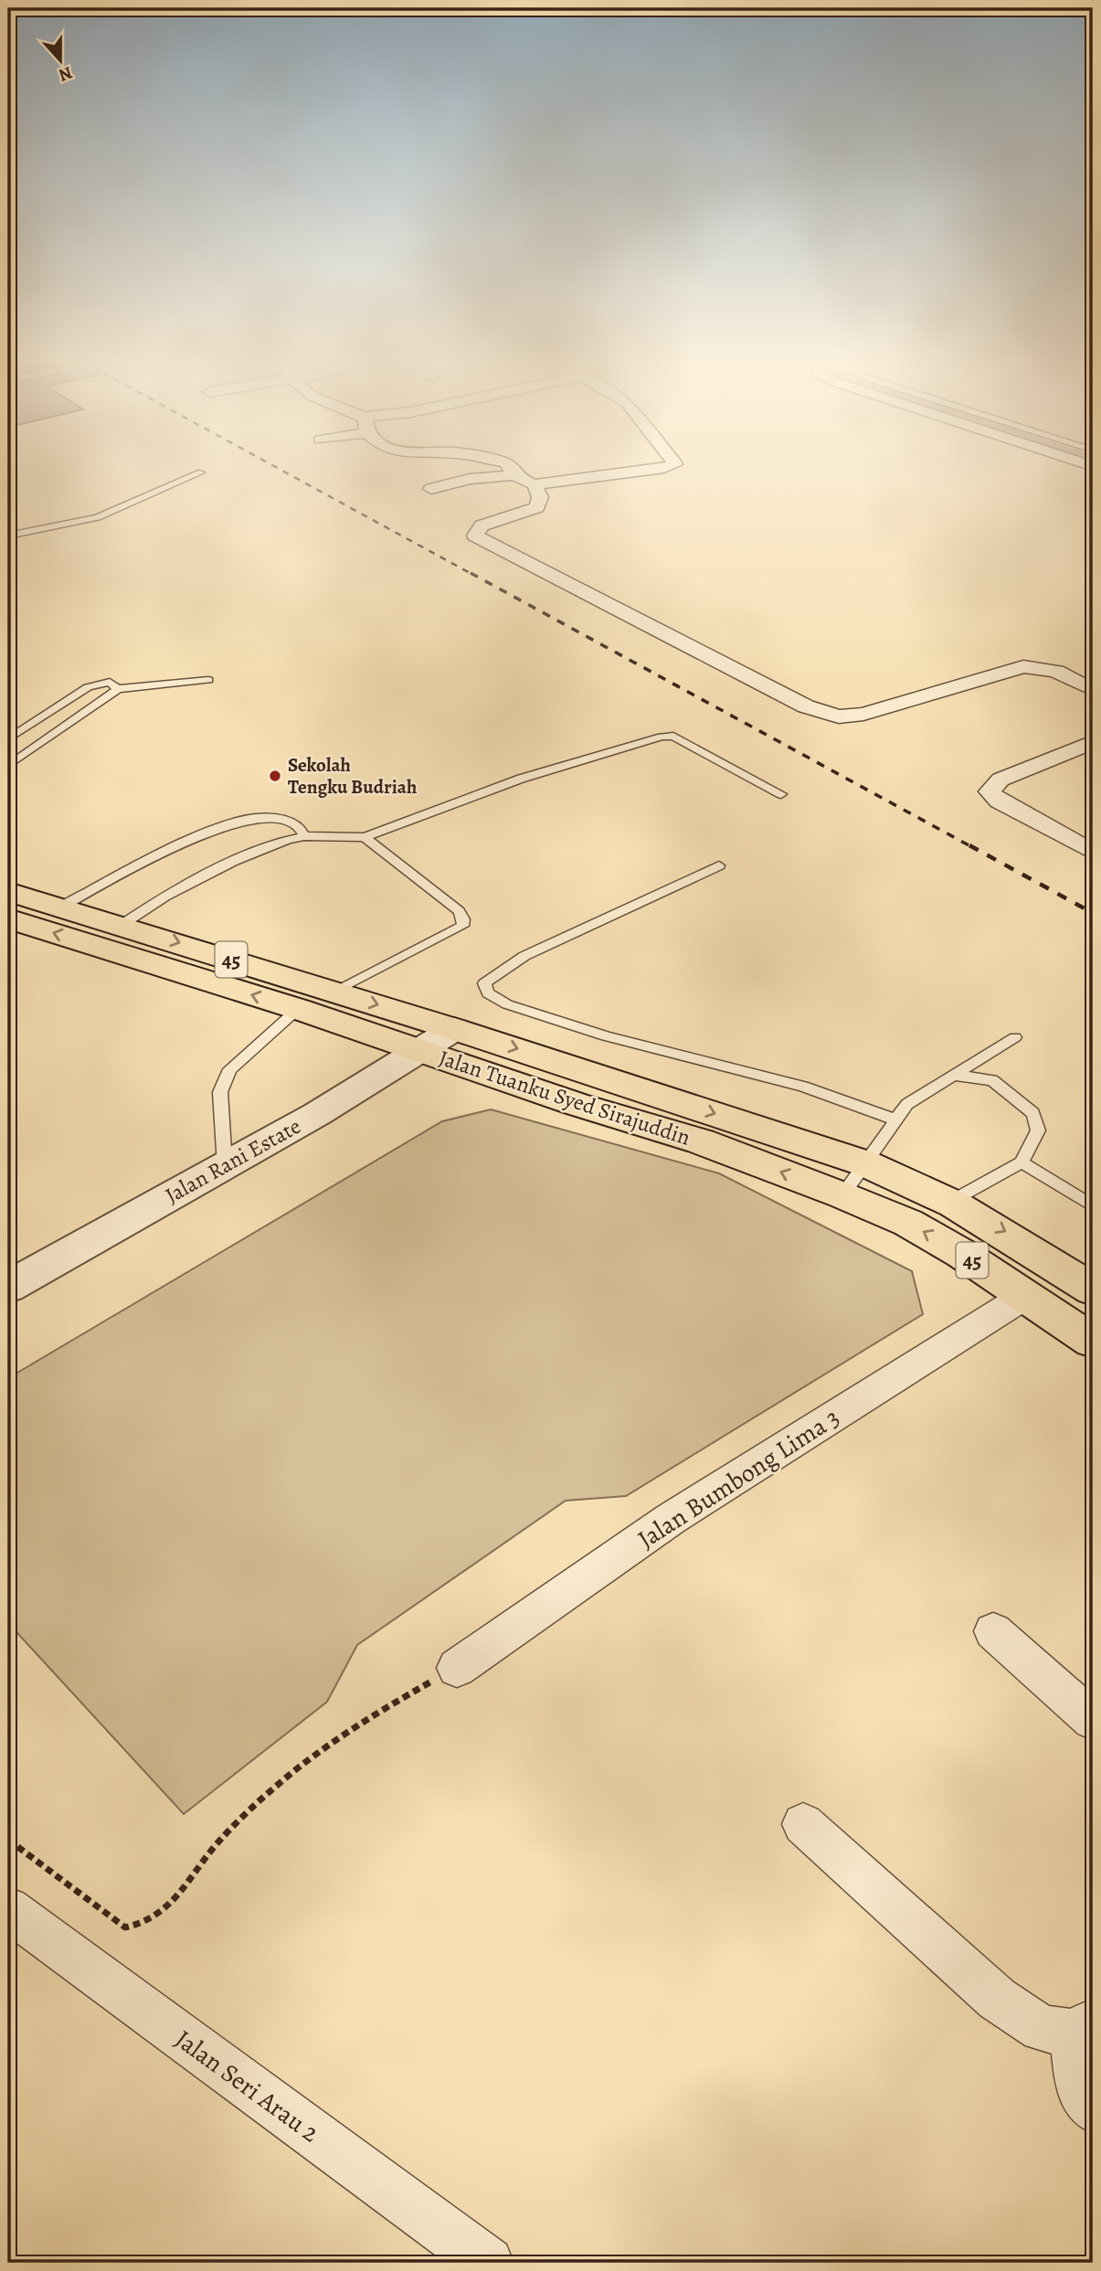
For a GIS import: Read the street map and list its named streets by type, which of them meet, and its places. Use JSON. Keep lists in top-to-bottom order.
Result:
{
  "streets": {
    "highway": ["45", "Jalan Tuanku Syed Sirajuddin"],
    "street": ["Jalan Rani Estate", "Jalan Bumbong Lima 3", "Jalan Seri Arau 2"]
  },
  "crossings": [
    ["Jalan Tuanku Syed Sirajuddin", "Jalan Rani Estate"],
    ["Jalan Tuanku Syed Sirajuddin", "Jalan Bumbong Lima 3"]
  ],
  "places": ["Sekolah Tengku Budriah"],
  "north": "bottom"
}
